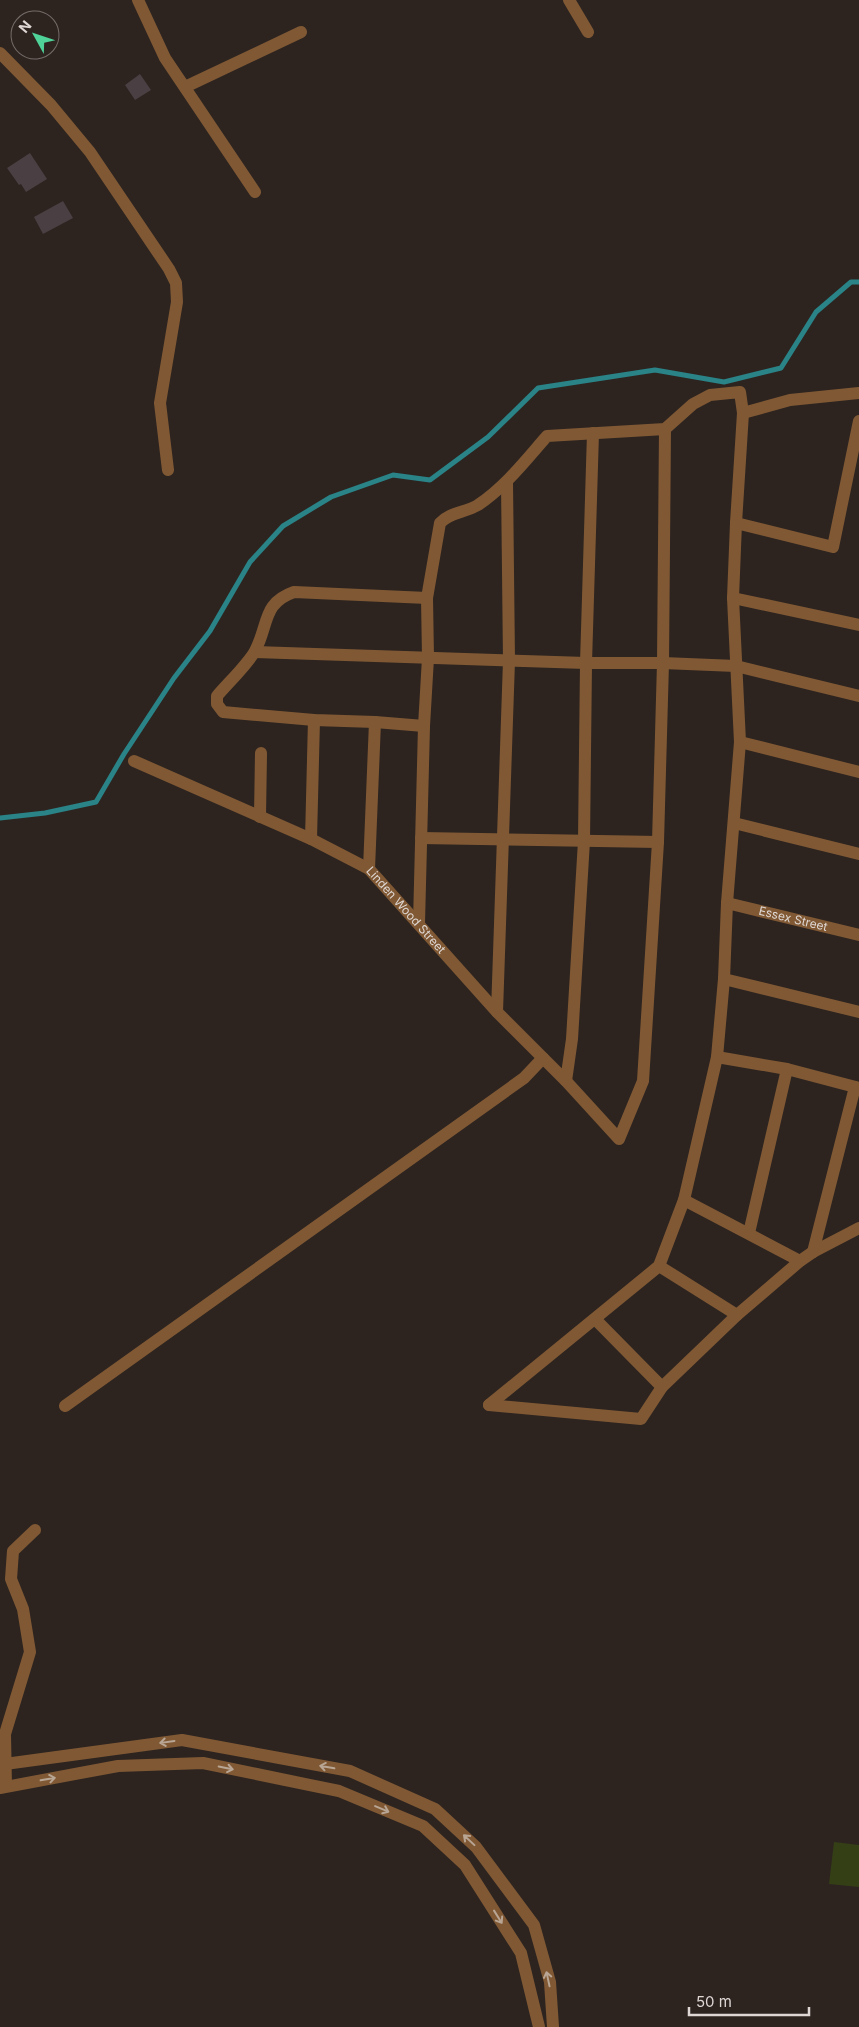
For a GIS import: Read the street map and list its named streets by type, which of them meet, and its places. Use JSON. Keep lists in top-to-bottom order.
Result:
{
  "streets": {
    "street": ["Linden Wood Street", "Essex Street"]
  },
  "scale_bar": "50 m",
  "north": "top left"
}
